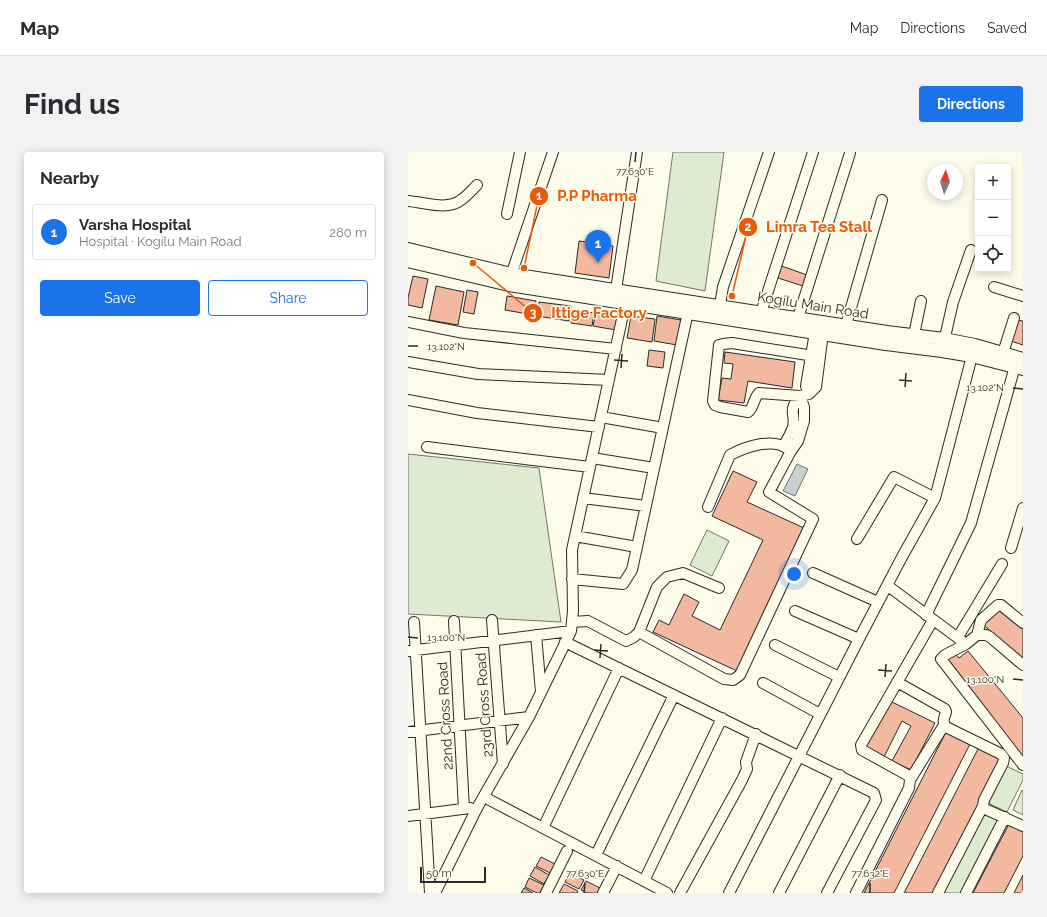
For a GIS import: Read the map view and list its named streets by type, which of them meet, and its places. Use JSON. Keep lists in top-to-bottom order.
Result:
{
  "streets": {
    "main road": ["Kogilu Main Road"],
    "street": ["23rd Cross Road", "22nd Cross Road"]
  },
  "places": ["Ittige Factory", "P.P Pharma", "Limra Tea Stall"],
  "scale_bar": "50 m",
  "north": "top",
  "page": {
    "header": "Map",
    "nav": ["Map", "Directions", "Saved"],
    "buttons": [
      "Directions",
      ["Save", "Share"]
    ],
    "title": "Find us",
    "heading": "Nearby",
    "map_buttons": ["+", "−"],
    "list": [
      {
        "mark": "1",
        "name": "Varsha Hospital",
        "note": "Hospital · Kogilu Main Road",
        "value": "280 m"
      }
    ],
    "pins": "1",
    "scale": "50 m"
  },
  "coordinates": [
    "77.630°E",
    "13.102°N",
    "13.100°N",
    "77.632°E"
  ]
}
